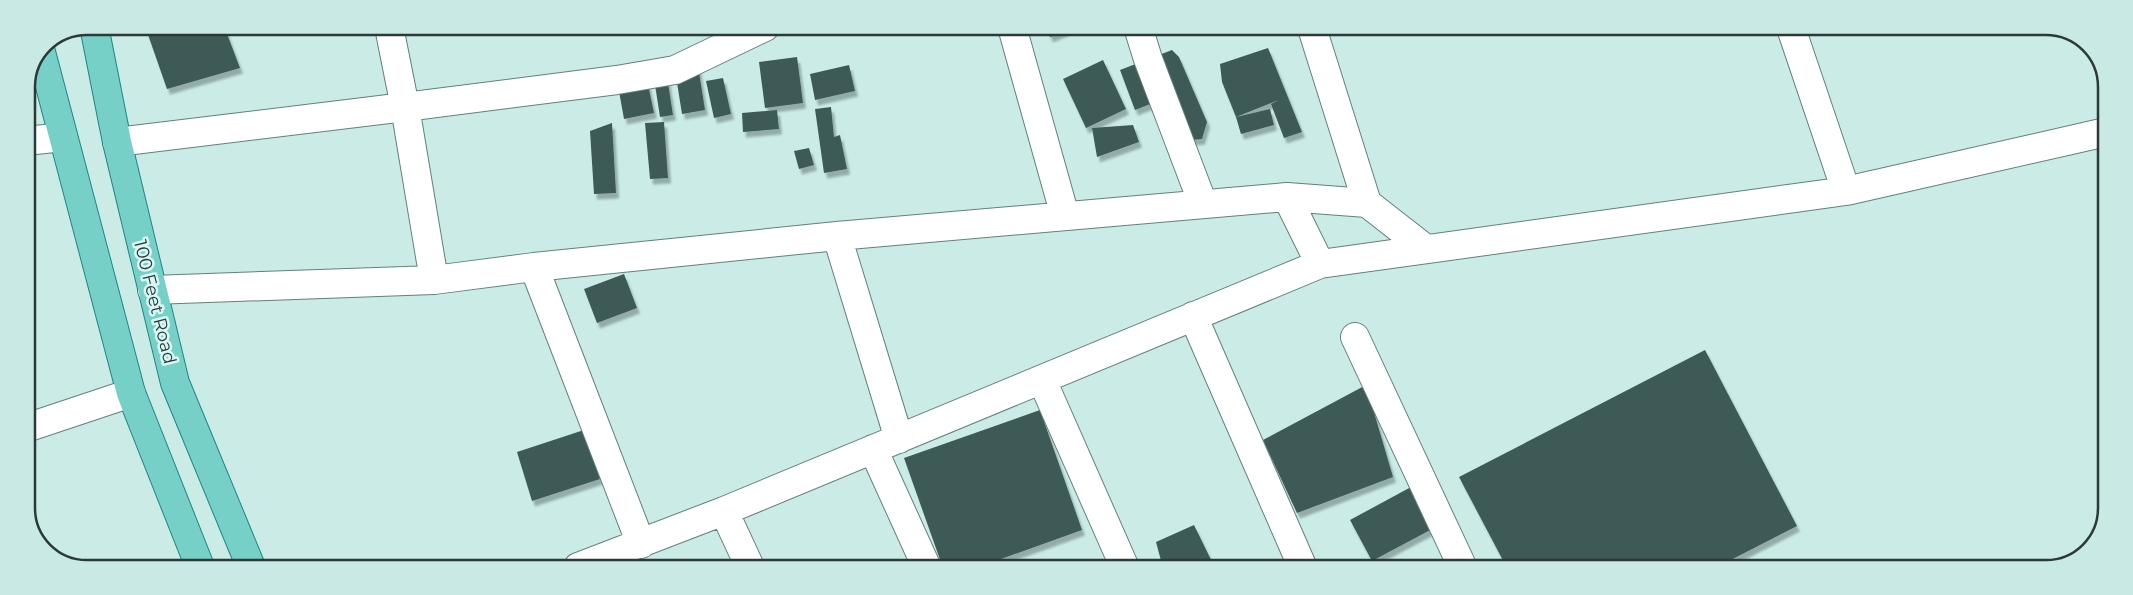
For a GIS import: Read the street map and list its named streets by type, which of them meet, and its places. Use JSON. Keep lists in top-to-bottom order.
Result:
{
  "streets": {
    "main road": ["100 Feet Road"]
  }
}
